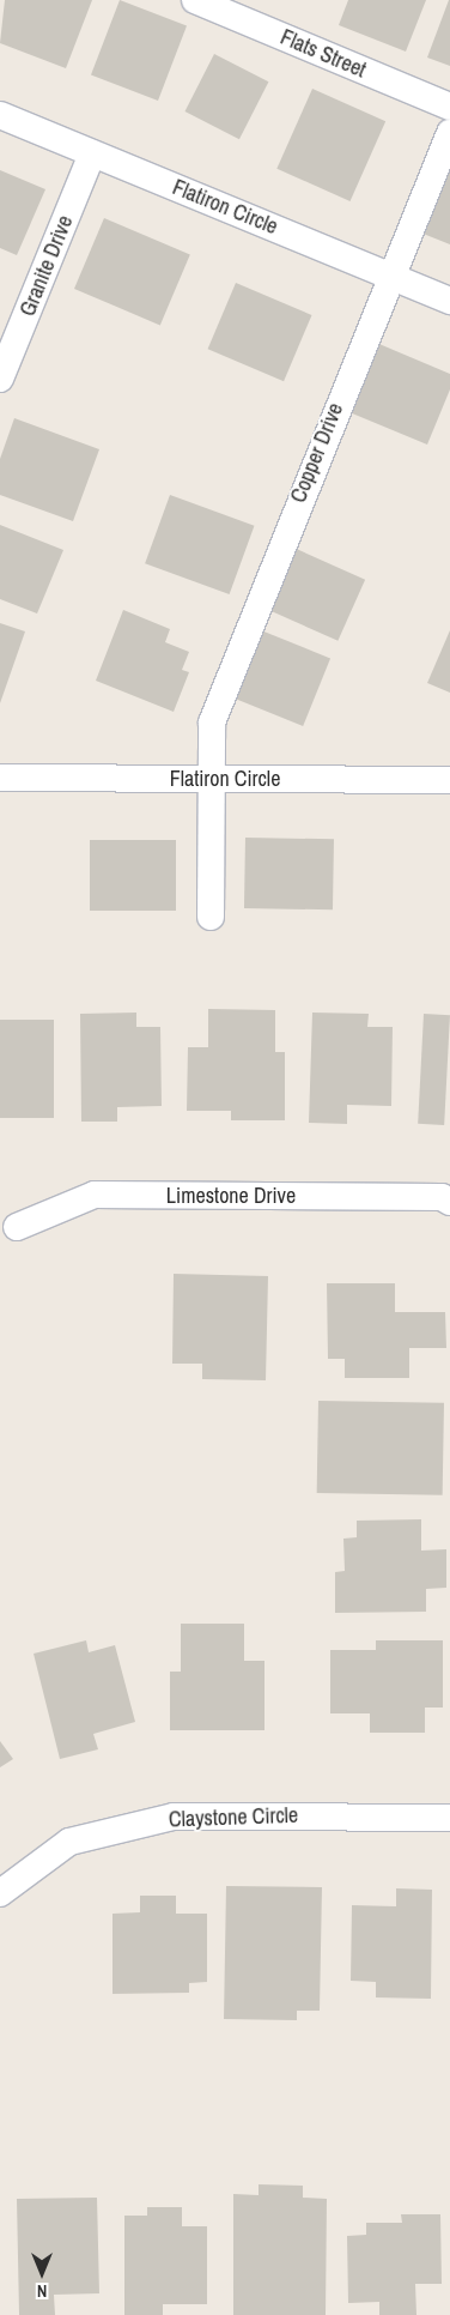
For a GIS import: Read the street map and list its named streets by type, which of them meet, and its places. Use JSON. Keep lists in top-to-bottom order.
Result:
{
  "streets": {
    "street": [
      "Flats Street",
      "Flatiron Circle",
      "Granite Drive",
      "Copper Drive",
      "Limestone Drive",
      "Claystone Circle"
    ]
  },
  "crossings": [
    ["Flatiron Circle", "Granite Drive"],
    ["Flatiron Circle", "Copper Drive"]
  ],
  "north": "bottom"
}
